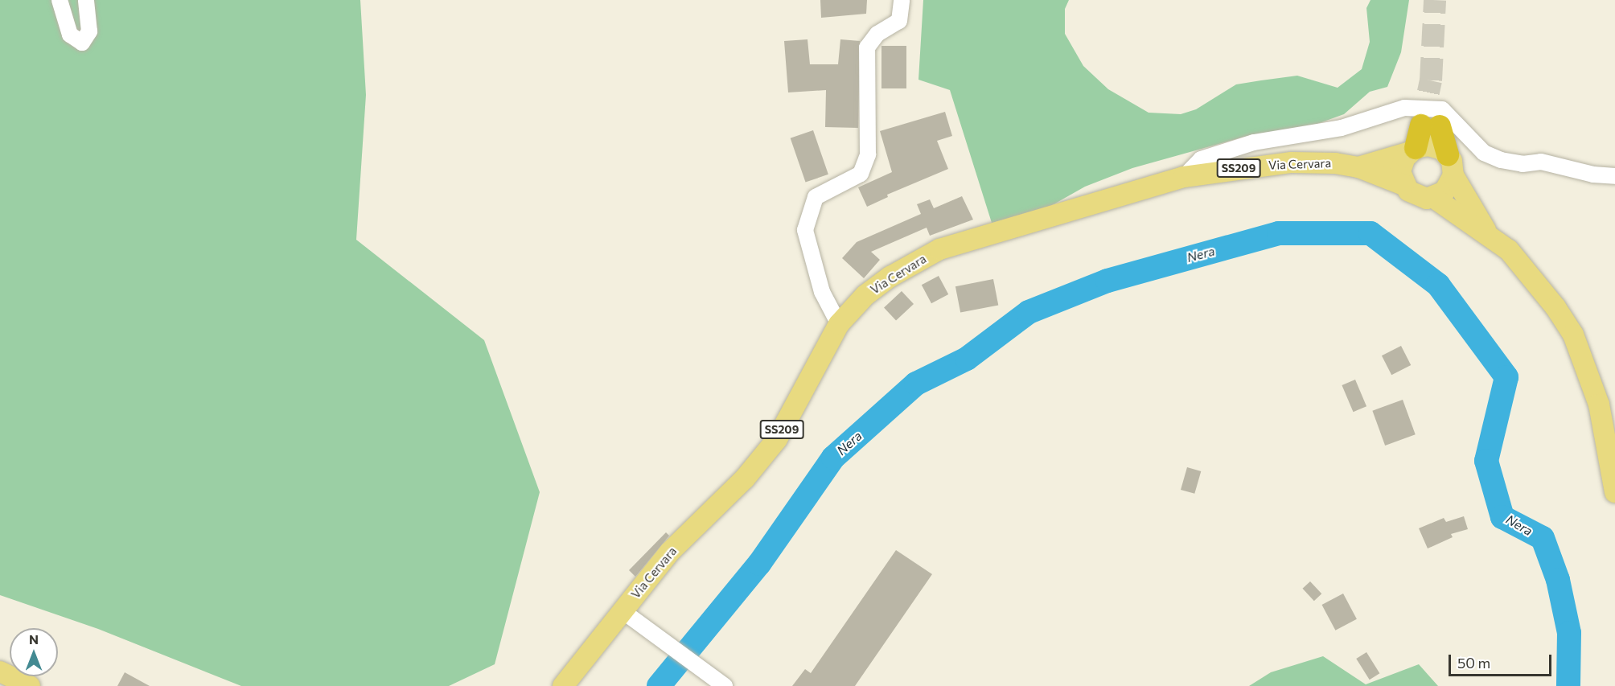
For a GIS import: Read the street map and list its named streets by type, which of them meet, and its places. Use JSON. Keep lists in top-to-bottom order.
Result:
{
  "streets": {
    "main road": ["Via Cervara", "SS209"]
  },
  "crossings": [
    ["Via Cervara", "SS209"]
  ],
  "water": ["Nera"],
  "scale_bar": "50 m",
  "north": "top"
}
